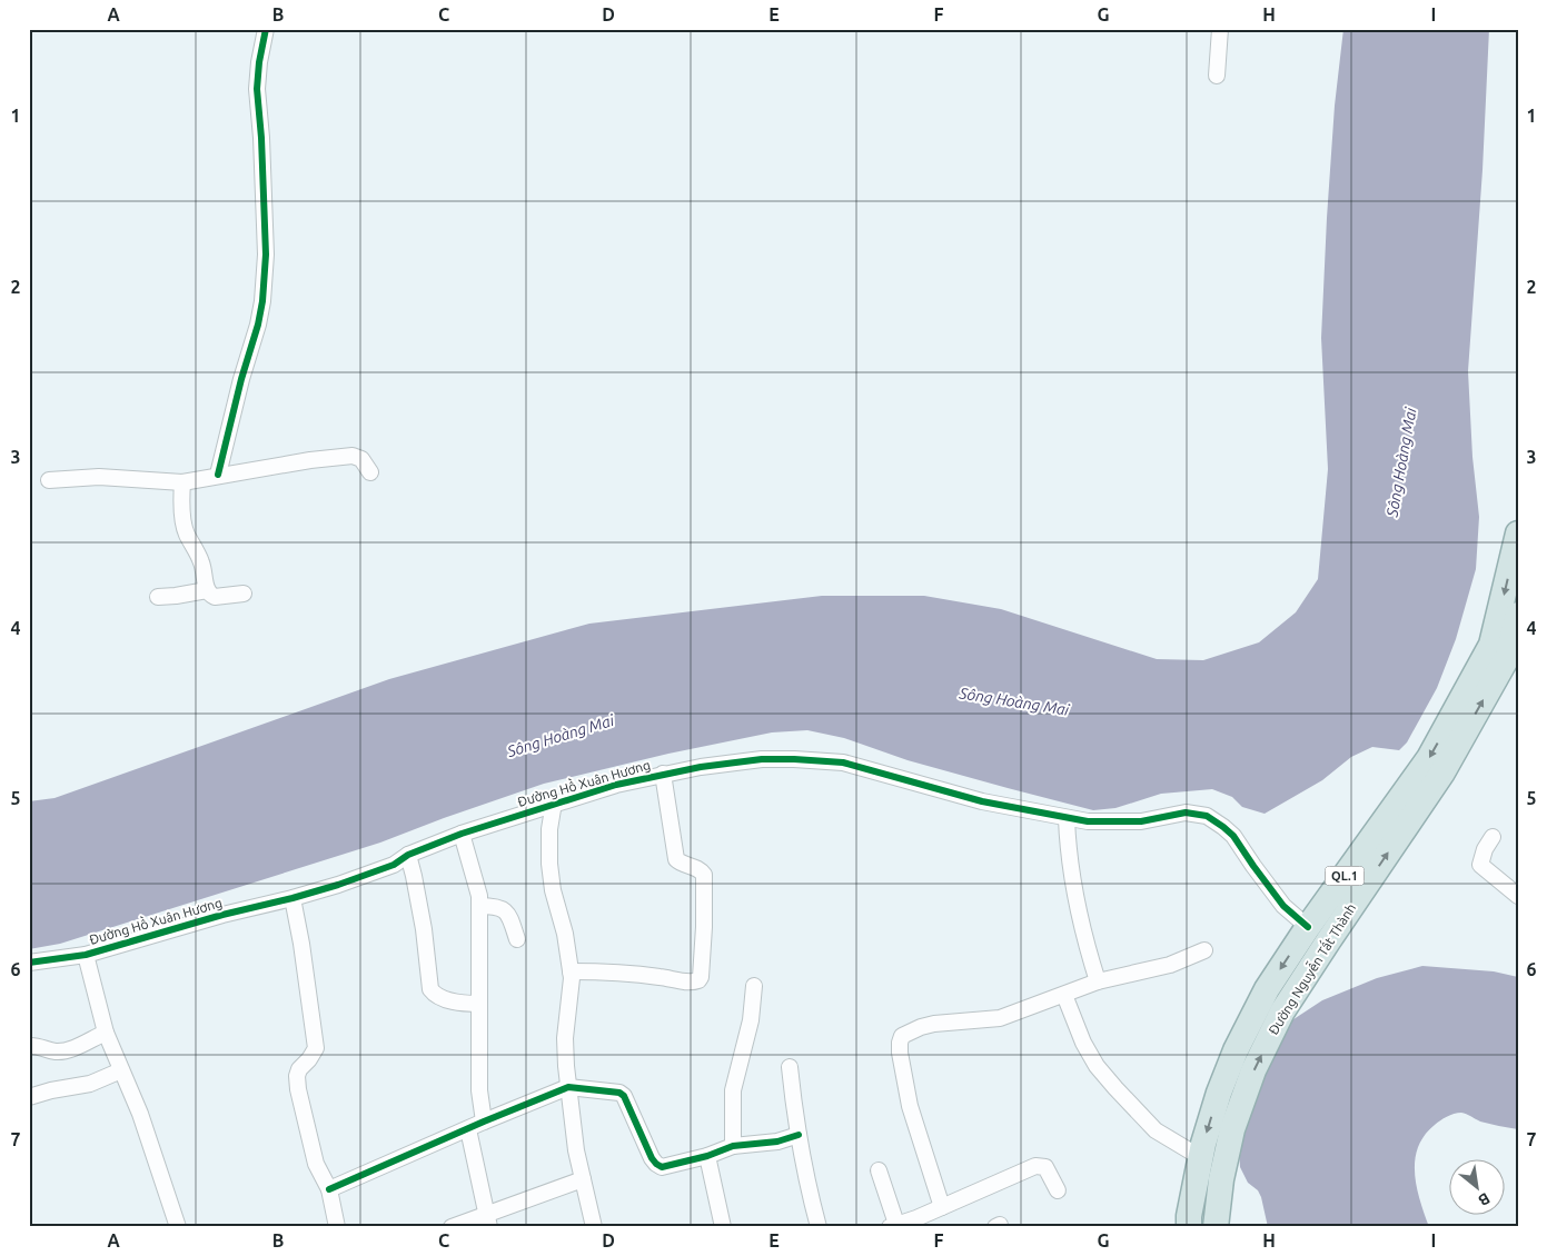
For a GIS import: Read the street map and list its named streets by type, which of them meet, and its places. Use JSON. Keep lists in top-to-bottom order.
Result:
{
  "streets": {
    "highway": ["QL.1", "Đường Nguyễn Tất Thành"],
    "street": ["Đường Hồ Xuân Hương"]
  },
  "crossings": [
    ["Đường Hồ Xuân Hương", "Đường Nguyễn Tất Thành"]
  ],
  "water": ["Sông Hoàng Mai"],
  "north": "bottom right",
  "grid": {
    "columns": [
      "A",
      "B",
      "C",
      "D",
      "E",
      "F",
      "G",
      "H",
      "I"
    ],
    "rows": [
      "1",
      "2",
      "3",
      "4",
      "5",
      "6",
      "7"
    ]
  }
}
